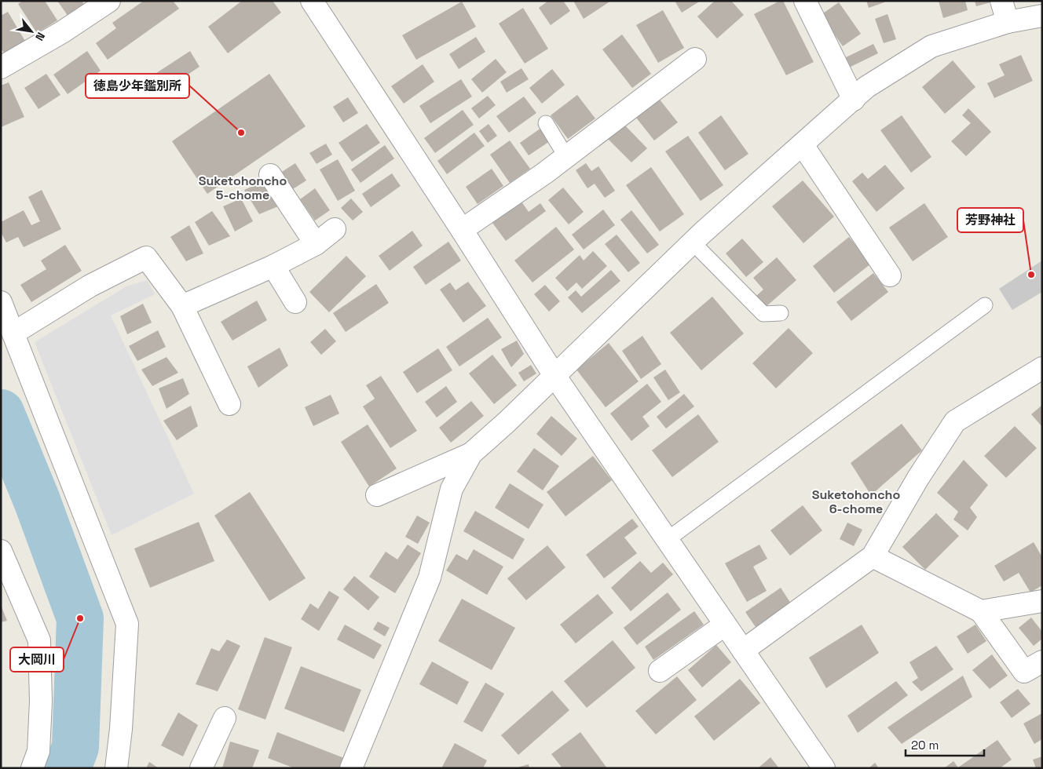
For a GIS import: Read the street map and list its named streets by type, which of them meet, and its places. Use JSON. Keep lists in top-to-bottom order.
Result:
{
  "districts": ["Suketohoncho 5-chome", "Suketohoncho 6-chome"],
  "places": ["徳島少年鑑別所", "芳野神社", "大岡川"],
  "scale_bar": "20 m",
  "north": "bottom right"
}
